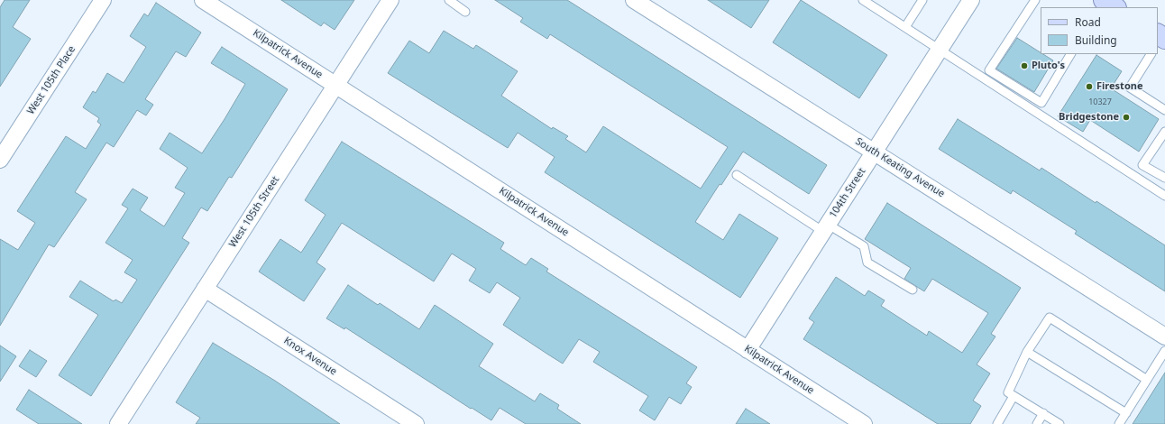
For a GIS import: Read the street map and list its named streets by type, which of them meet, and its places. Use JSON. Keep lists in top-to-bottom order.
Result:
{
  "streets": {
    "street": [
      "Kilpatrick Avenue",
      "West 105th Place",
      "South Keating Avenue",
      "104th Street",
      "West 105th Street",
      "Knox Avenue"
    ]
  },
  "crossings": [
    ["Kilpatrick Avenue", "104th Street"],
    ["Kilpatrick Avenue", "West 105th Street"],
    ["South Keating Avenue", "104th Street"],
    ["West 105th Street", "Knox Avenue"]
  ],
  "places": ["Pluto's", "Firestone", "Bridgestone"],
  "house_numbers": ["10327"],
  "legend": ["Road", "Building"]
}
